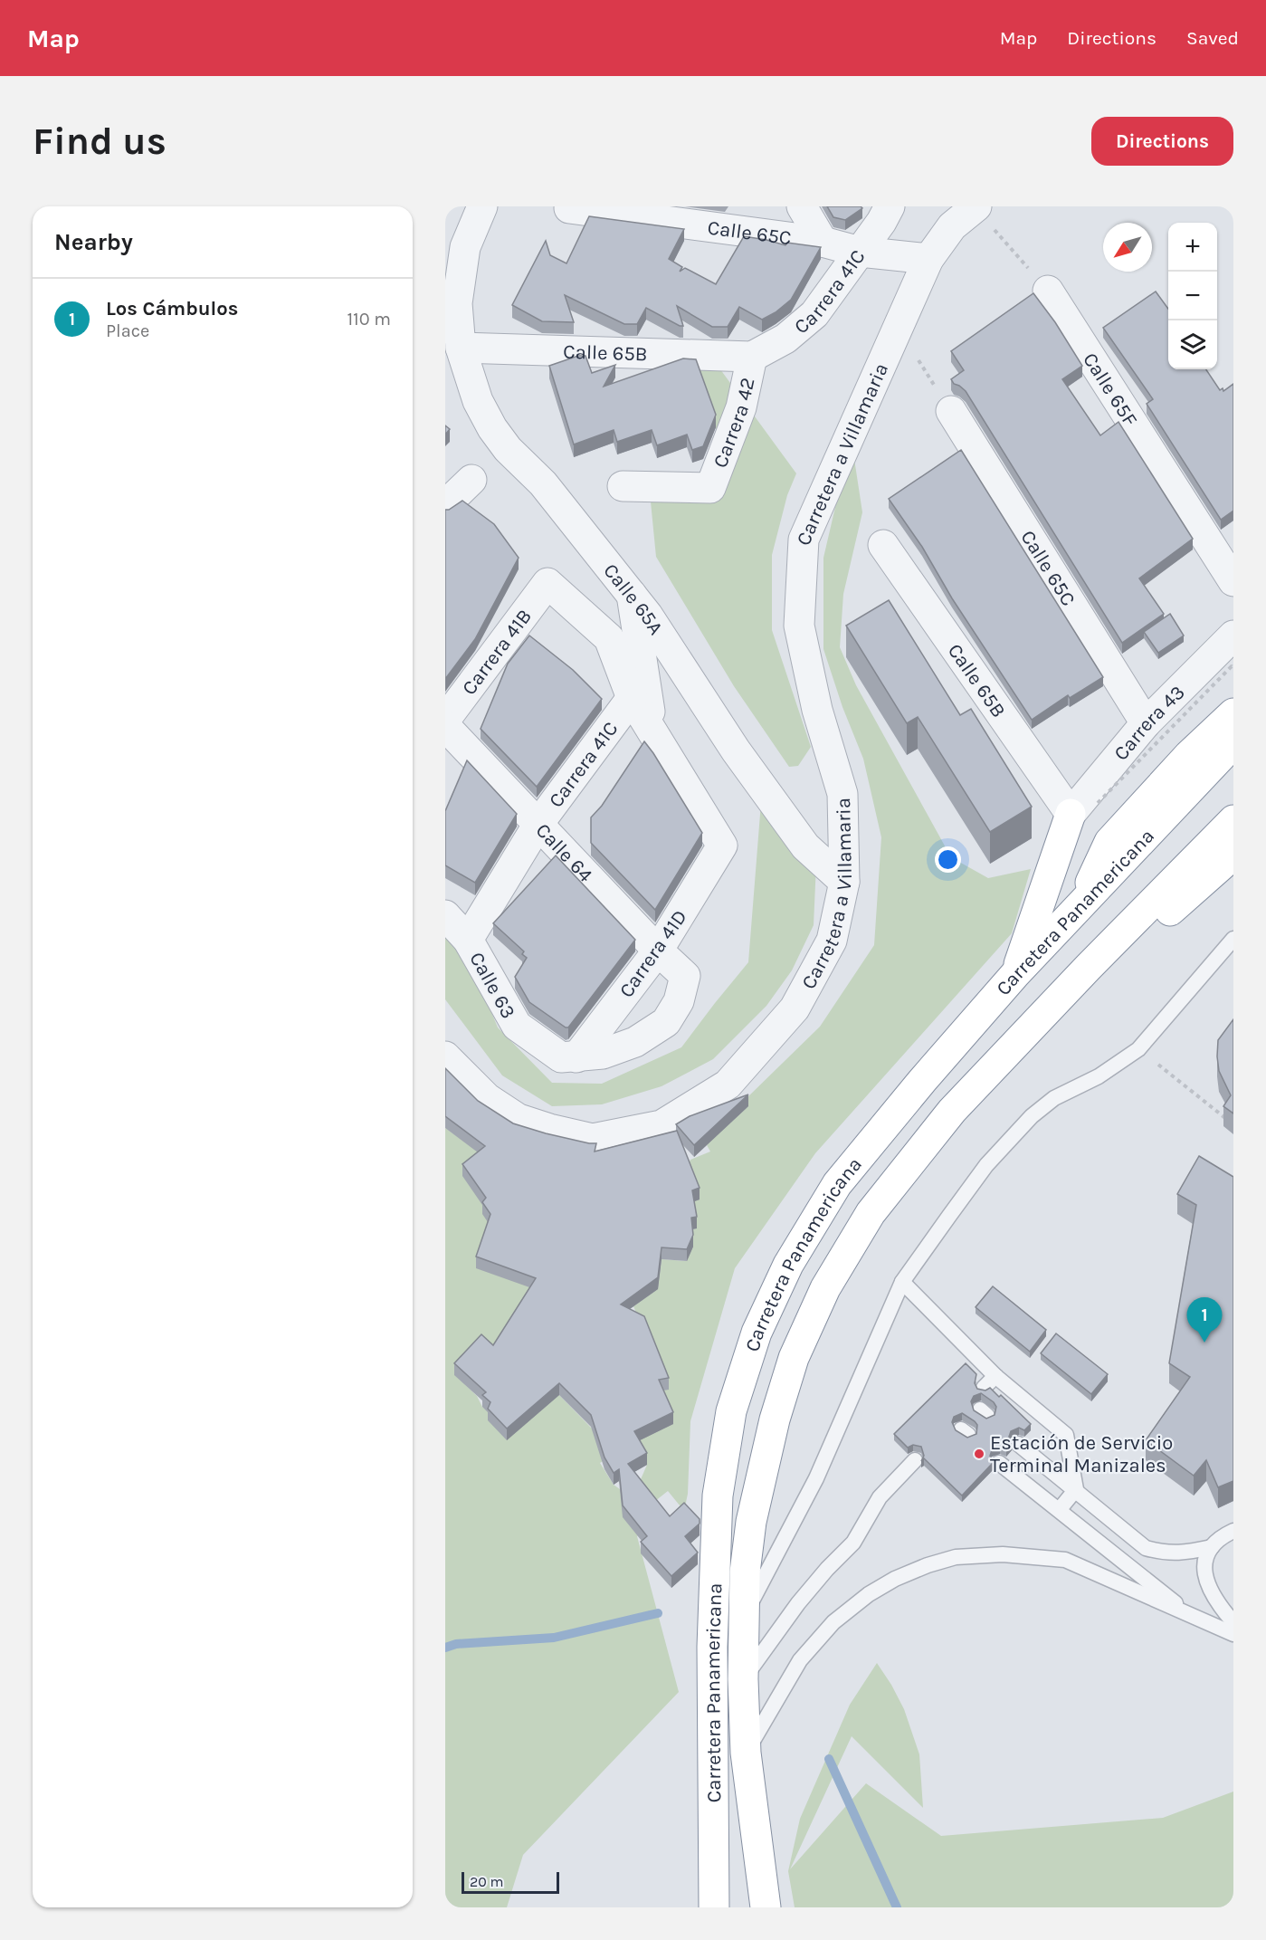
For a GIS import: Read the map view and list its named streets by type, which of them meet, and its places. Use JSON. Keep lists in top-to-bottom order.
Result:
{
  "streets": {
    "highway": ["Carretera Panamericana"],
    "street": [
      "Calle 65C",
      "Carrera 41C",
      "Calle 65B",
      "Calle 65F",
      "Carrera 42",
      "Carretera a Villamaria",
      "Calle 65A",
      "Carrera 41B",
      "Carrera 43",
      "Calle 64",
      "Carrera 41D",
      "Calle 63"
    ]
  },
  "crossings": [
    ["Calle 65C", "Carrera 41C"],
    ["Calle 65C", "Carretera a Villamaria"],
    ["Calle 65C", "Carrera 43"],
    ["Carrera 41C", "Calle 65B"],
    ["Carrera 41C", "Carrera 42"],
    ["Carrera 41C", "Carrera 41B"],
    ["Carrera 41C", "Calle 64"],
    ["Carrera 41C", "Calle 63"],
    ["Calle 65B", "Carrera 42"],
    ["Calle 65B", "Calle 65A"],
    ["Calle 65B", "Carrera 43"],
    ["Carretera a Villamaria", "Calle 65A"],
    ["Calle 64", "Carrera 41D"],
    ["Calle 64", "Calle 63"],
    ["Carrera 41D", "Calle 63"]
  ],
  "places": ["Estación de Servicio Terminal Manizales"],
  "scale_bar": "20 m",
  "north": "bottom left",
  "page": {
    "header": "Map",
    "nav": ["Map", "Directions", "Saved"],
    "buttons": "Directions",
    "title": "Find us",
    "heading": "Nearby",
    "map_buttons": ["+", "−"],
    "list": [
      {
        "mark": "1",
        "name": "Los Cámbulos",
        "note": "Place",
        "value": "110 m"
      }
    ],
    "pins": "1",
    "scale": "20 m"
  }
}
